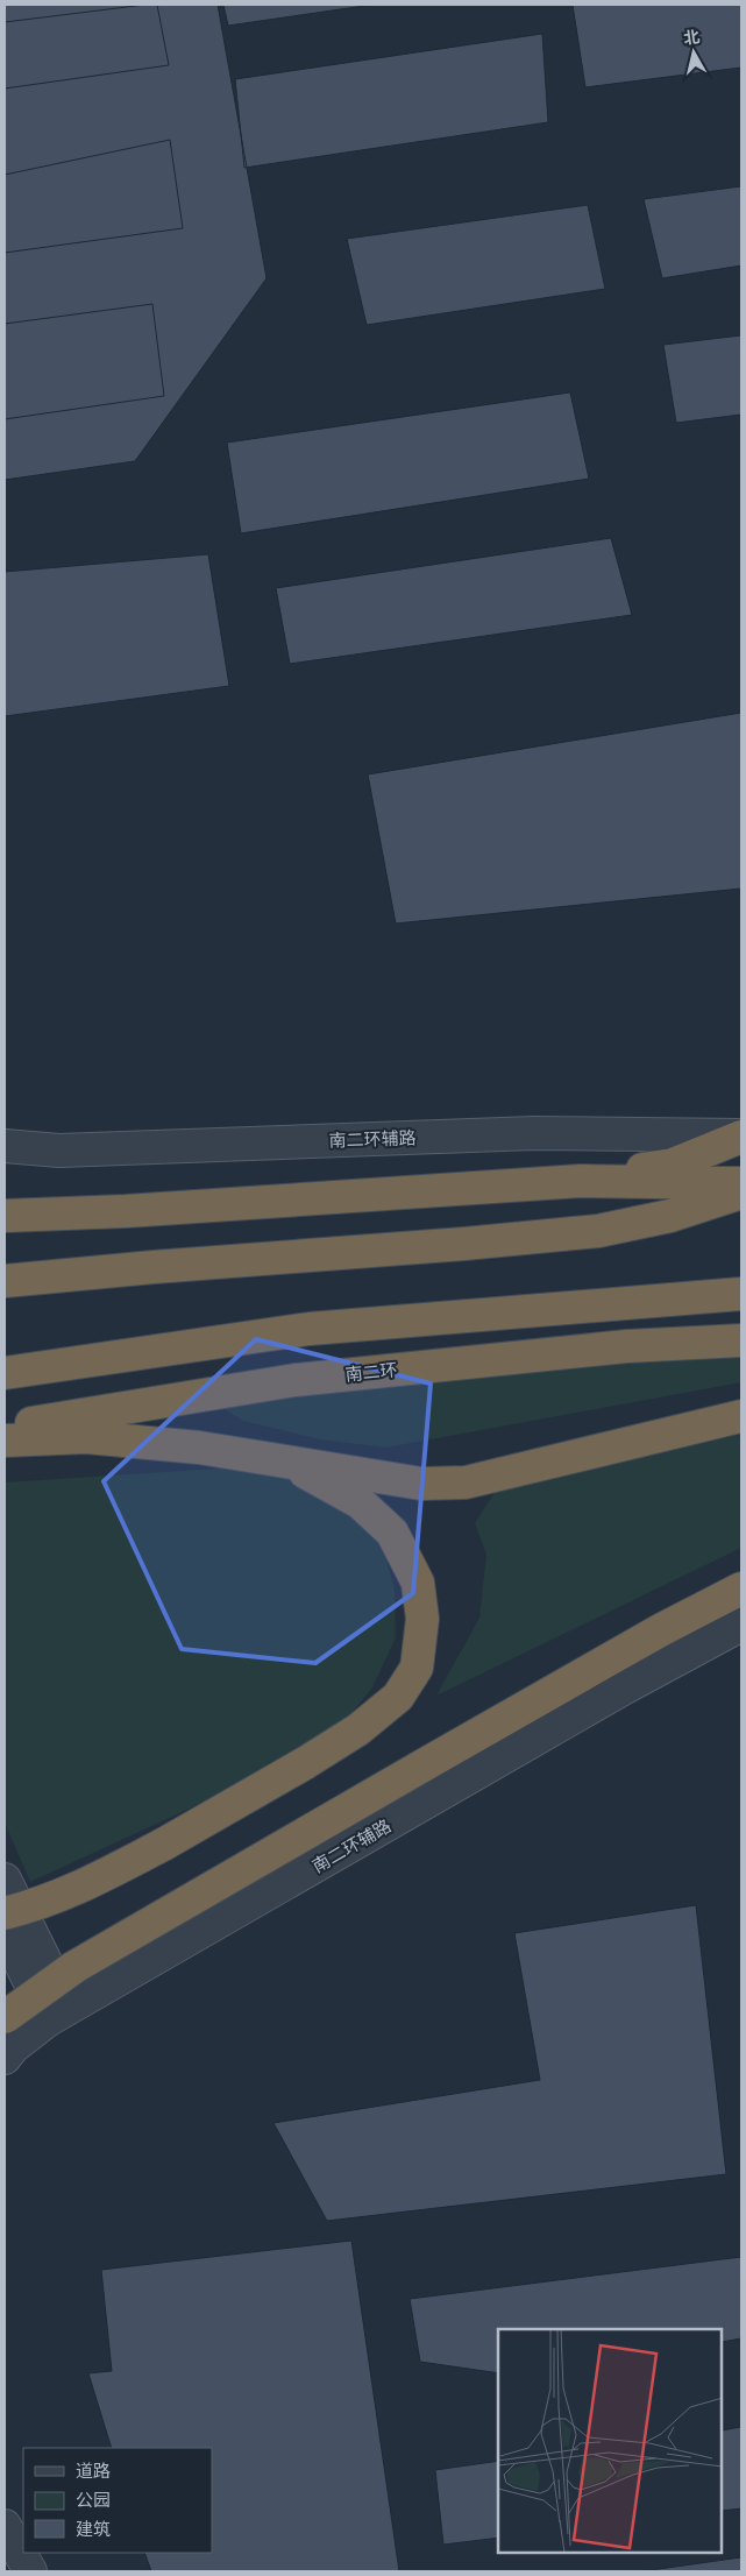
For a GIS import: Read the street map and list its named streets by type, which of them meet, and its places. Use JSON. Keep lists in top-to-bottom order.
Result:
{
  "streets": {
    "highway": ["南二环"],
    "street": ["南二环辅路"]
  },
  "legend": ["道路", "公园", "建筑"],
  "north": "top"
}
